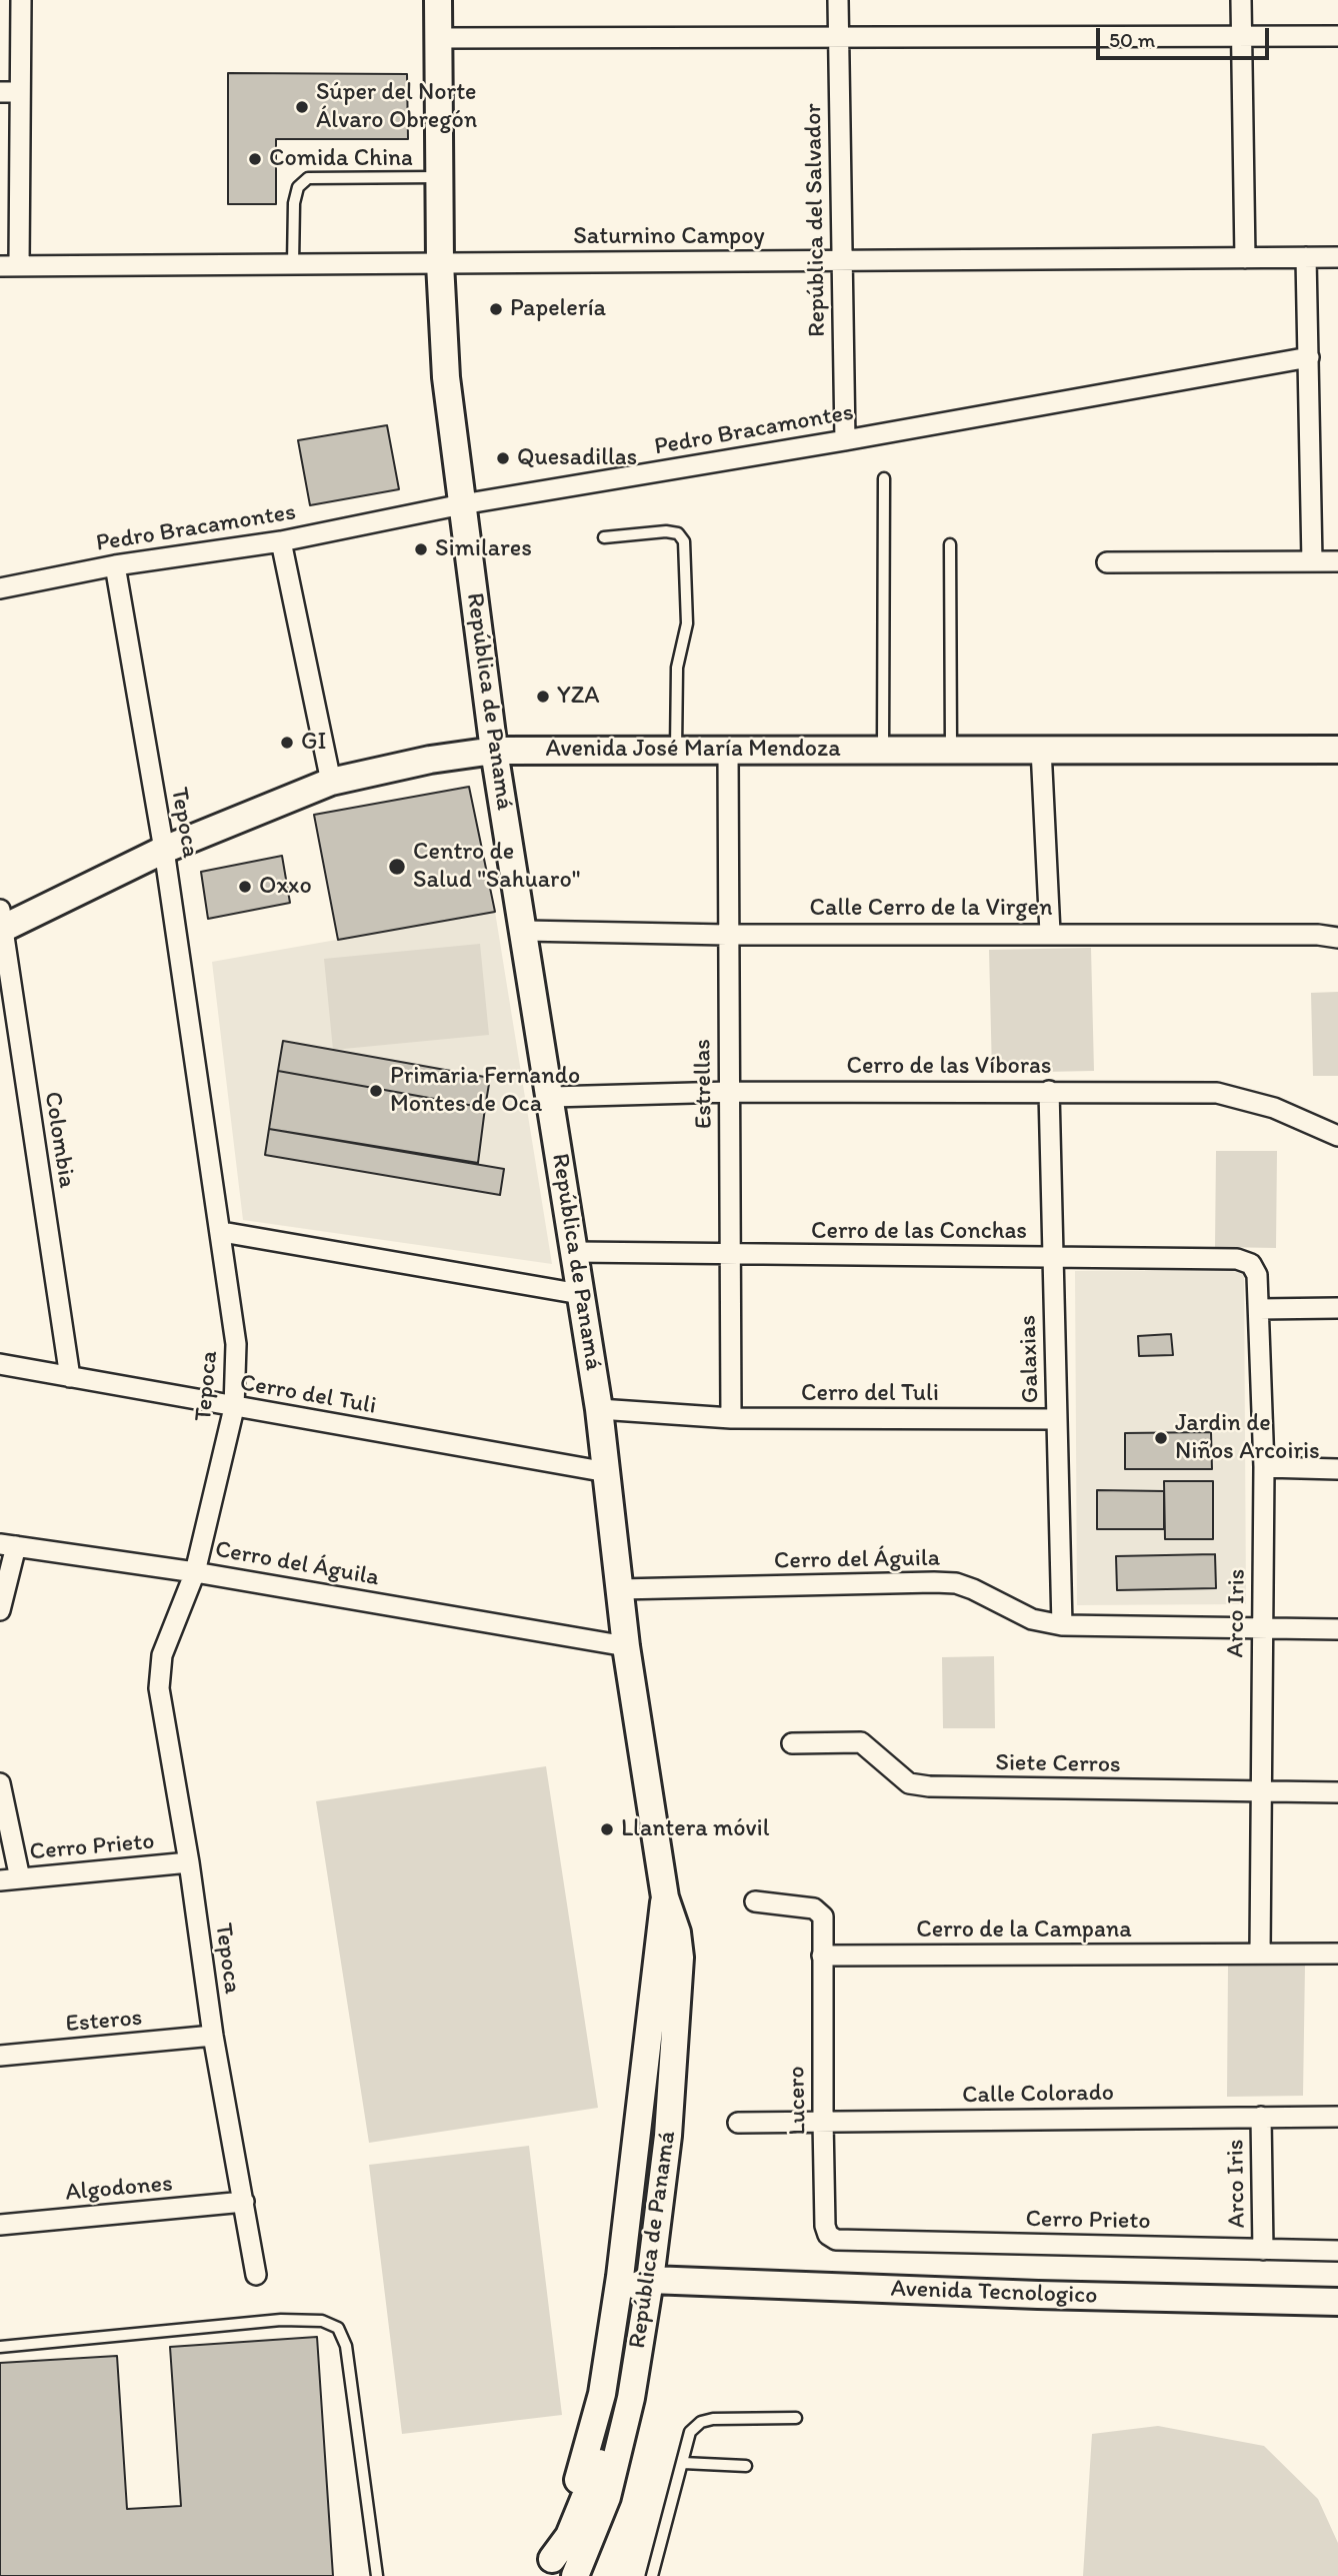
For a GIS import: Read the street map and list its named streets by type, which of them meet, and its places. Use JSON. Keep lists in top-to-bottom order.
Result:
{
  "streets": {
    "main road": ["República de Panamá", "Avenida José María Mendoza", "Avenida Tecnologico"],
    "street": [
      "República del Salvador",
      "Saturnino Campoy",
      "Pedro Bracamontes",
      "Tepoca",
      "Calle Cerro de la Virgen",
      "Cerro de las Víboras",
      "Estrellas",
      "Colombia",
      "Cerro de las Conchas",
      "Galaxias",
      "Cerro del Tuli",
      "Cerro del Águila",
      "Arco Iris",
      "Siete Cerros",
      "Cerro Prieto",
      "Cerro de la Campana",
      "Esteros",
      "Calle Colorado",
      "Lucero",
      "Algodones"
    ]
  },
  "crossings": [
    ["República del Salvador", "Saturnino Campoy"],
    ["República del Salvador", "Pedro Bracamontes"],
    ["Saturnino Campoy", "República de Panamá"],
    ["Pedro Bracamontes", "República de Panamá"],
    ["Pedro Bracamontes", "Tepoca"],
    ["República de Panamá", "Avenida José María Mendoza"],
    ["República de Panamá", "Calle Cerro de la Virgen"],
    ["República de Panamá", "Cerro de las Víboras"],
    ["República de Panamá", "Cerro de las Conchas"],
    ["República de Panamá", "Cerro del Tuli"],
    ["República de Panamá", "Cerro del Águila"],
    ["República de Panamá", "Avenida Tecnologico"],
    ["Avenida José María Mendoza", "Tepoca"],
    ["Avenida José María Mendoza", "Estrellas"],
    ["Avenida José María Mendoza", "Colombia"],
    ["Tepoca", "Cerro del Tuli"],
    ["Tepoca", "Cerro del Águila"],
    ["Tepoca", "Cerro Prieto"],
    ["Tepoca", "Esteros"],
    ["Tepoca", "Algodones"],
    ["Calle Cerro de la Virgen", "Estrellas"],
    ["Cerro de las Víboras", "Estrellas"],
    ["Cerro de las Víboras", "Galaxias"],
    ["Estrellas", "Cerro de las Conchas"],
    ["Estrellas", "Cerro del Tuli"],
    ["Colombia", "Cerro del Tuli"],
    ["Cerro de las Conchas", "Galaxias"],
    ["Cerro de las Conchas", "Arco Iris"],
    ["Galaxias", "Cerro del Tuli"],
    ["Galaxias", "Cerro del Águila"],
    ["Cerro del Águila", "Arco Iris"],
    ["Arco Iris", "Siete Cerros"],
    ["Arco Iris", "Cerro Prieto"],
    ["Arco Iris", "Cerro de la Campana"],
    ["Arco Iris", "Calle Colorado"],
    ["Cerro Prieto", "Lucero"],
    ["Cerro de la Campana", "Lucero"],
    ["Calle Colorado", "Lucero"]
  ],
  "places": [
    "Súper del Norte Álvaro Obregón",
    "Comida China",
    "Papelería",
    "Quesadillas",
    "Similares",
    "YZA",
    "GI",
    "Centro de Salud \"Sahuaro\"",
    "Oxxo",
    "Primaria Fernando Montes de Oca",
    "Jardin de Niños Arcoiris",
    "Llantera móvil"
  ],
  "scale_bar": "50 m"
}
